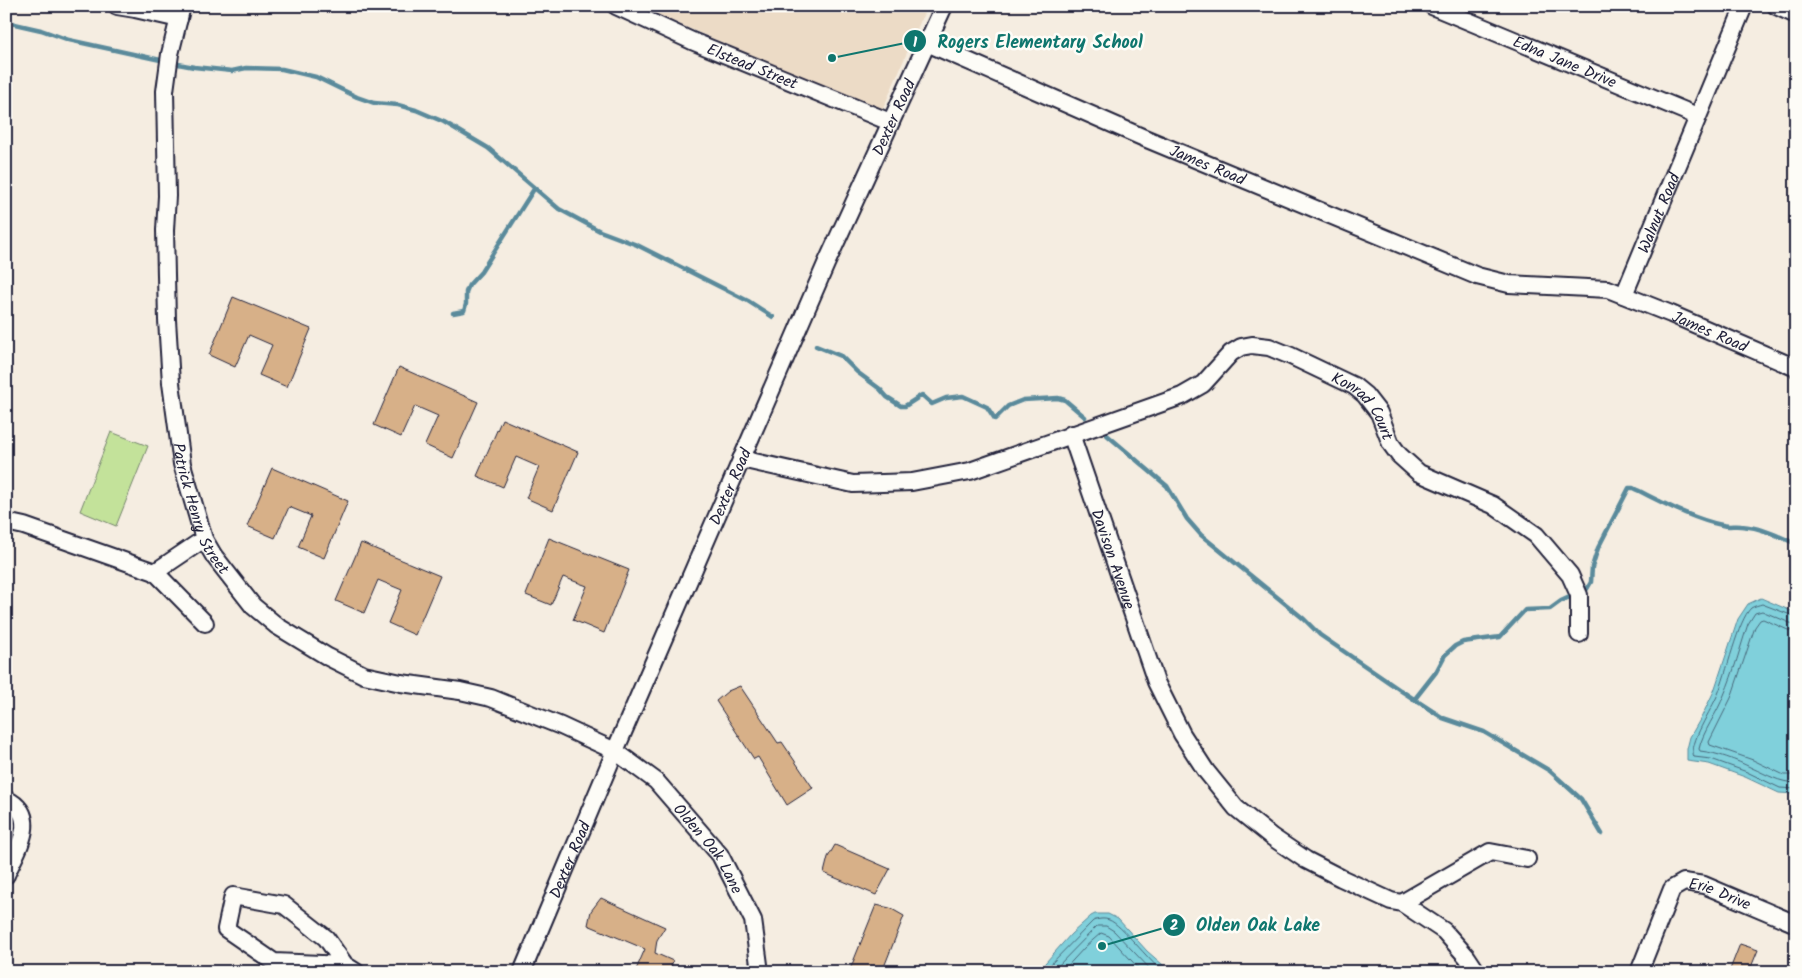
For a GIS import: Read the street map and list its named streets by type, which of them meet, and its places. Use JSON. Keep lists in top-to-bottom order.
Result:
{
  "streets": {
    "street": [
      "Edna Jane Drive",
      "Elstead Street",
      "Dexter Road",
      "James Road",
      "Walnut Road",
      "Konrad Court",
      "Patrick Henry Street",
      "Davison Avenue",
      "Olden Oak Lane",
      "Erie Drive"
    ]
  },
  "crossings": [
    ["Edna Jane Drive", "Walnut Road"],
    ["Elstead Street", "Dexter Road"],
    ["Dexter Road", "James Road"],
    ["Dexter Road", "Patrick Henry Street"],
    ["Dexter Road", "Olden Oak Lane"],
    ["James Road", "Walnut Road"],
    ["Konrad Court", "Davison Avenue"],
    ["Patrick Henry Street", "Olden Oak Lane"]
  ],
  "places": ["Rogers Elementary School", "Olden Oak Lake"]
}
